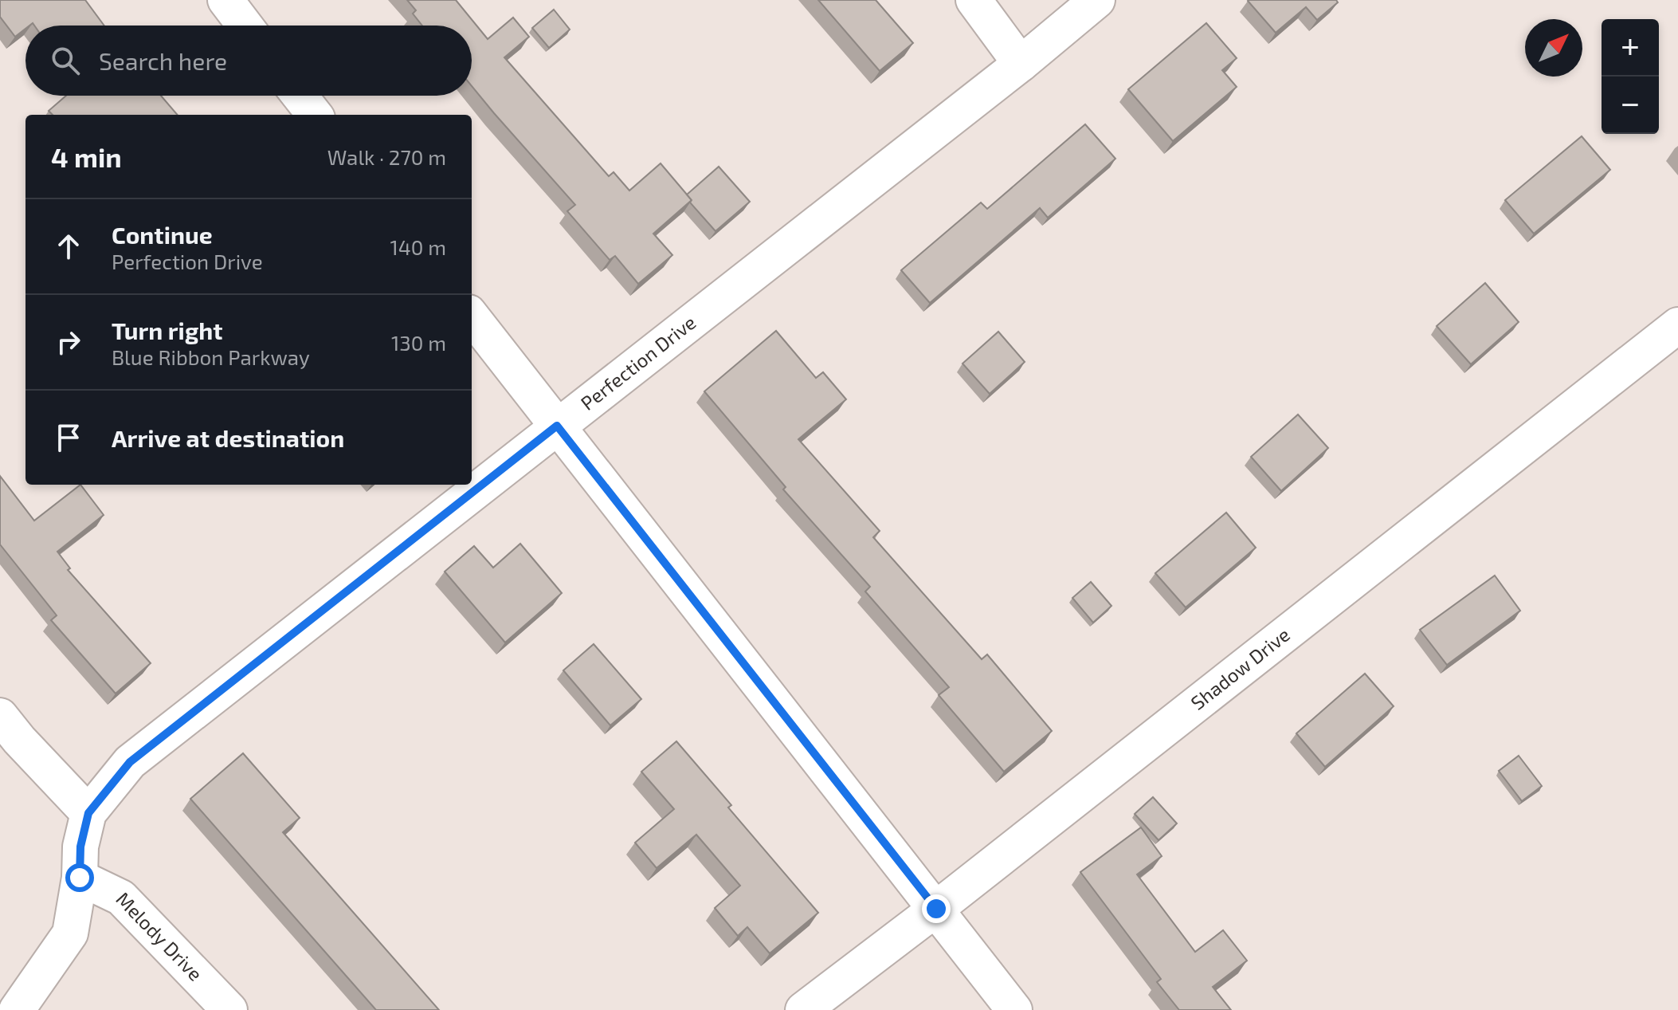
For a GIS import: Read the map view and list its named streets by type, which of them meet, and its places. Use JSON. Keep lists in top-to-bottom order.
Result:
{
  "streets": {
    "street": ["Perfection Drive", "Shadow Drive", "Melody Drive"]
  },
  "crossings": [
    ["Perfection Drive", "Melody Drive"]
  ],
  "north": "top right",
  "page": {
    "map_buttons": ["+", "−"],
    "search": "Search here",
    "heading": ["4 min", "Walk · 270 m"],
    "list": [
      ["Continue", "Perfection Drive", "140 m"],
      ["Turn right", "Blue Ribbon Parkway", "130 m"],
      "Arrive at destination"
    ]
  }
}
